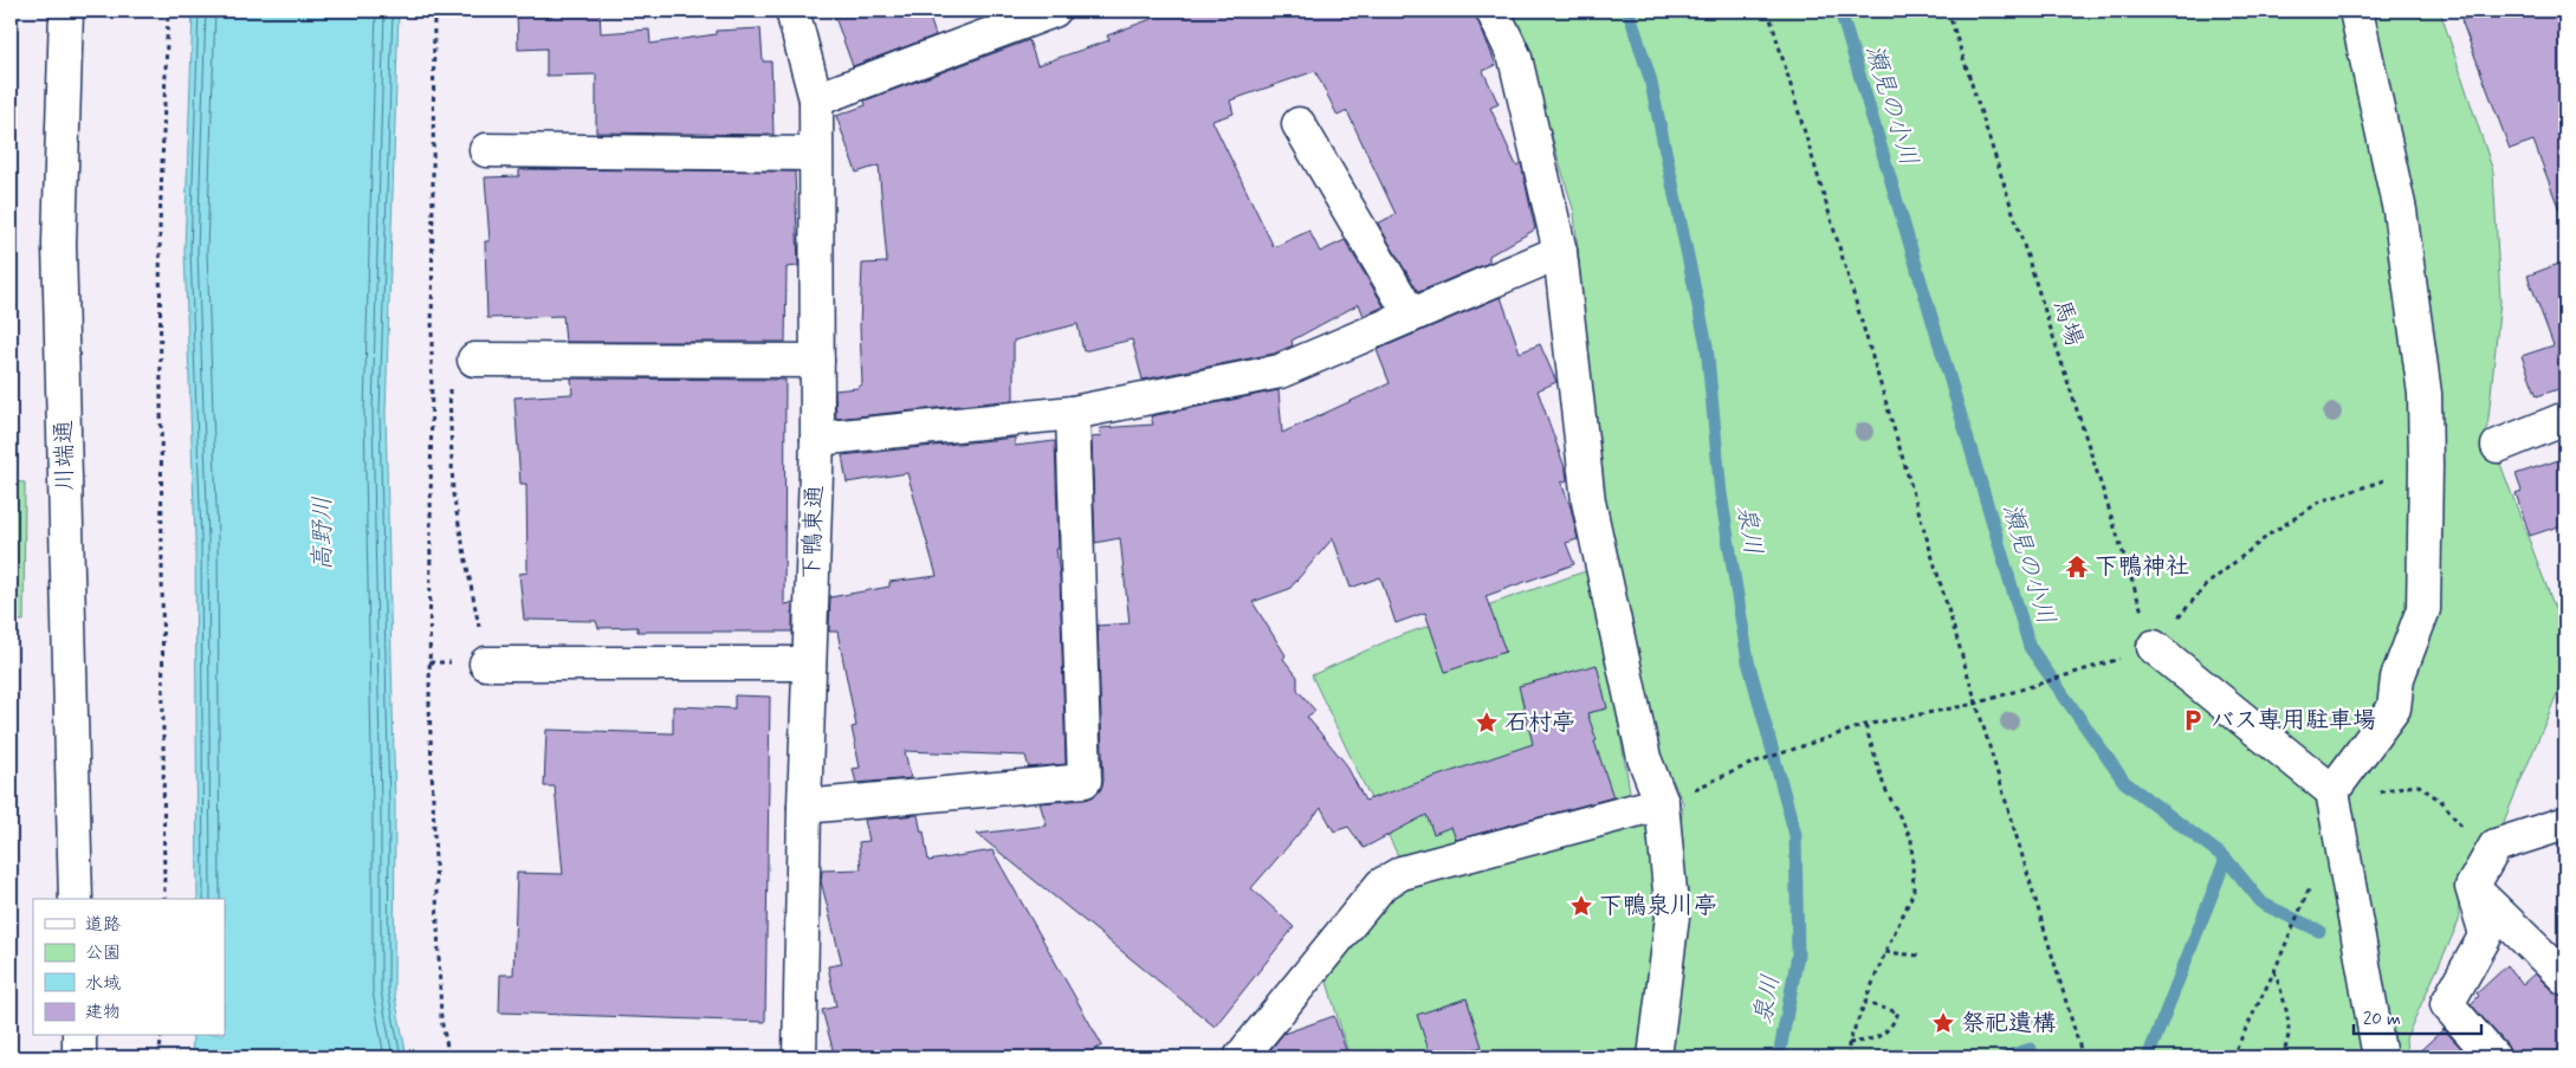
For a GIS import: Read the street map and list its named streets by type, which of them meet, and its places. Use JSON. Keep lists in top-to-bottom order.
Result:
{
  "streets": {
    "street": ["川端通", "下鴨東通"],
    "path": ["馬場"]
  },
  "water": ["瀬見の小川", "泉川", "高野川"],
  "places": {
    "temple": ["下鴨神社"],
    "parking": ["バス専用駐車場"],
    "place": ["石村亭", "下鴨泉川亭", "祭祀遺構"]
  },
  "legend": [
    "道路",
    "公園",
    "水域",
    "建物"
  ],
  "scale_bar": "20 m"
}
